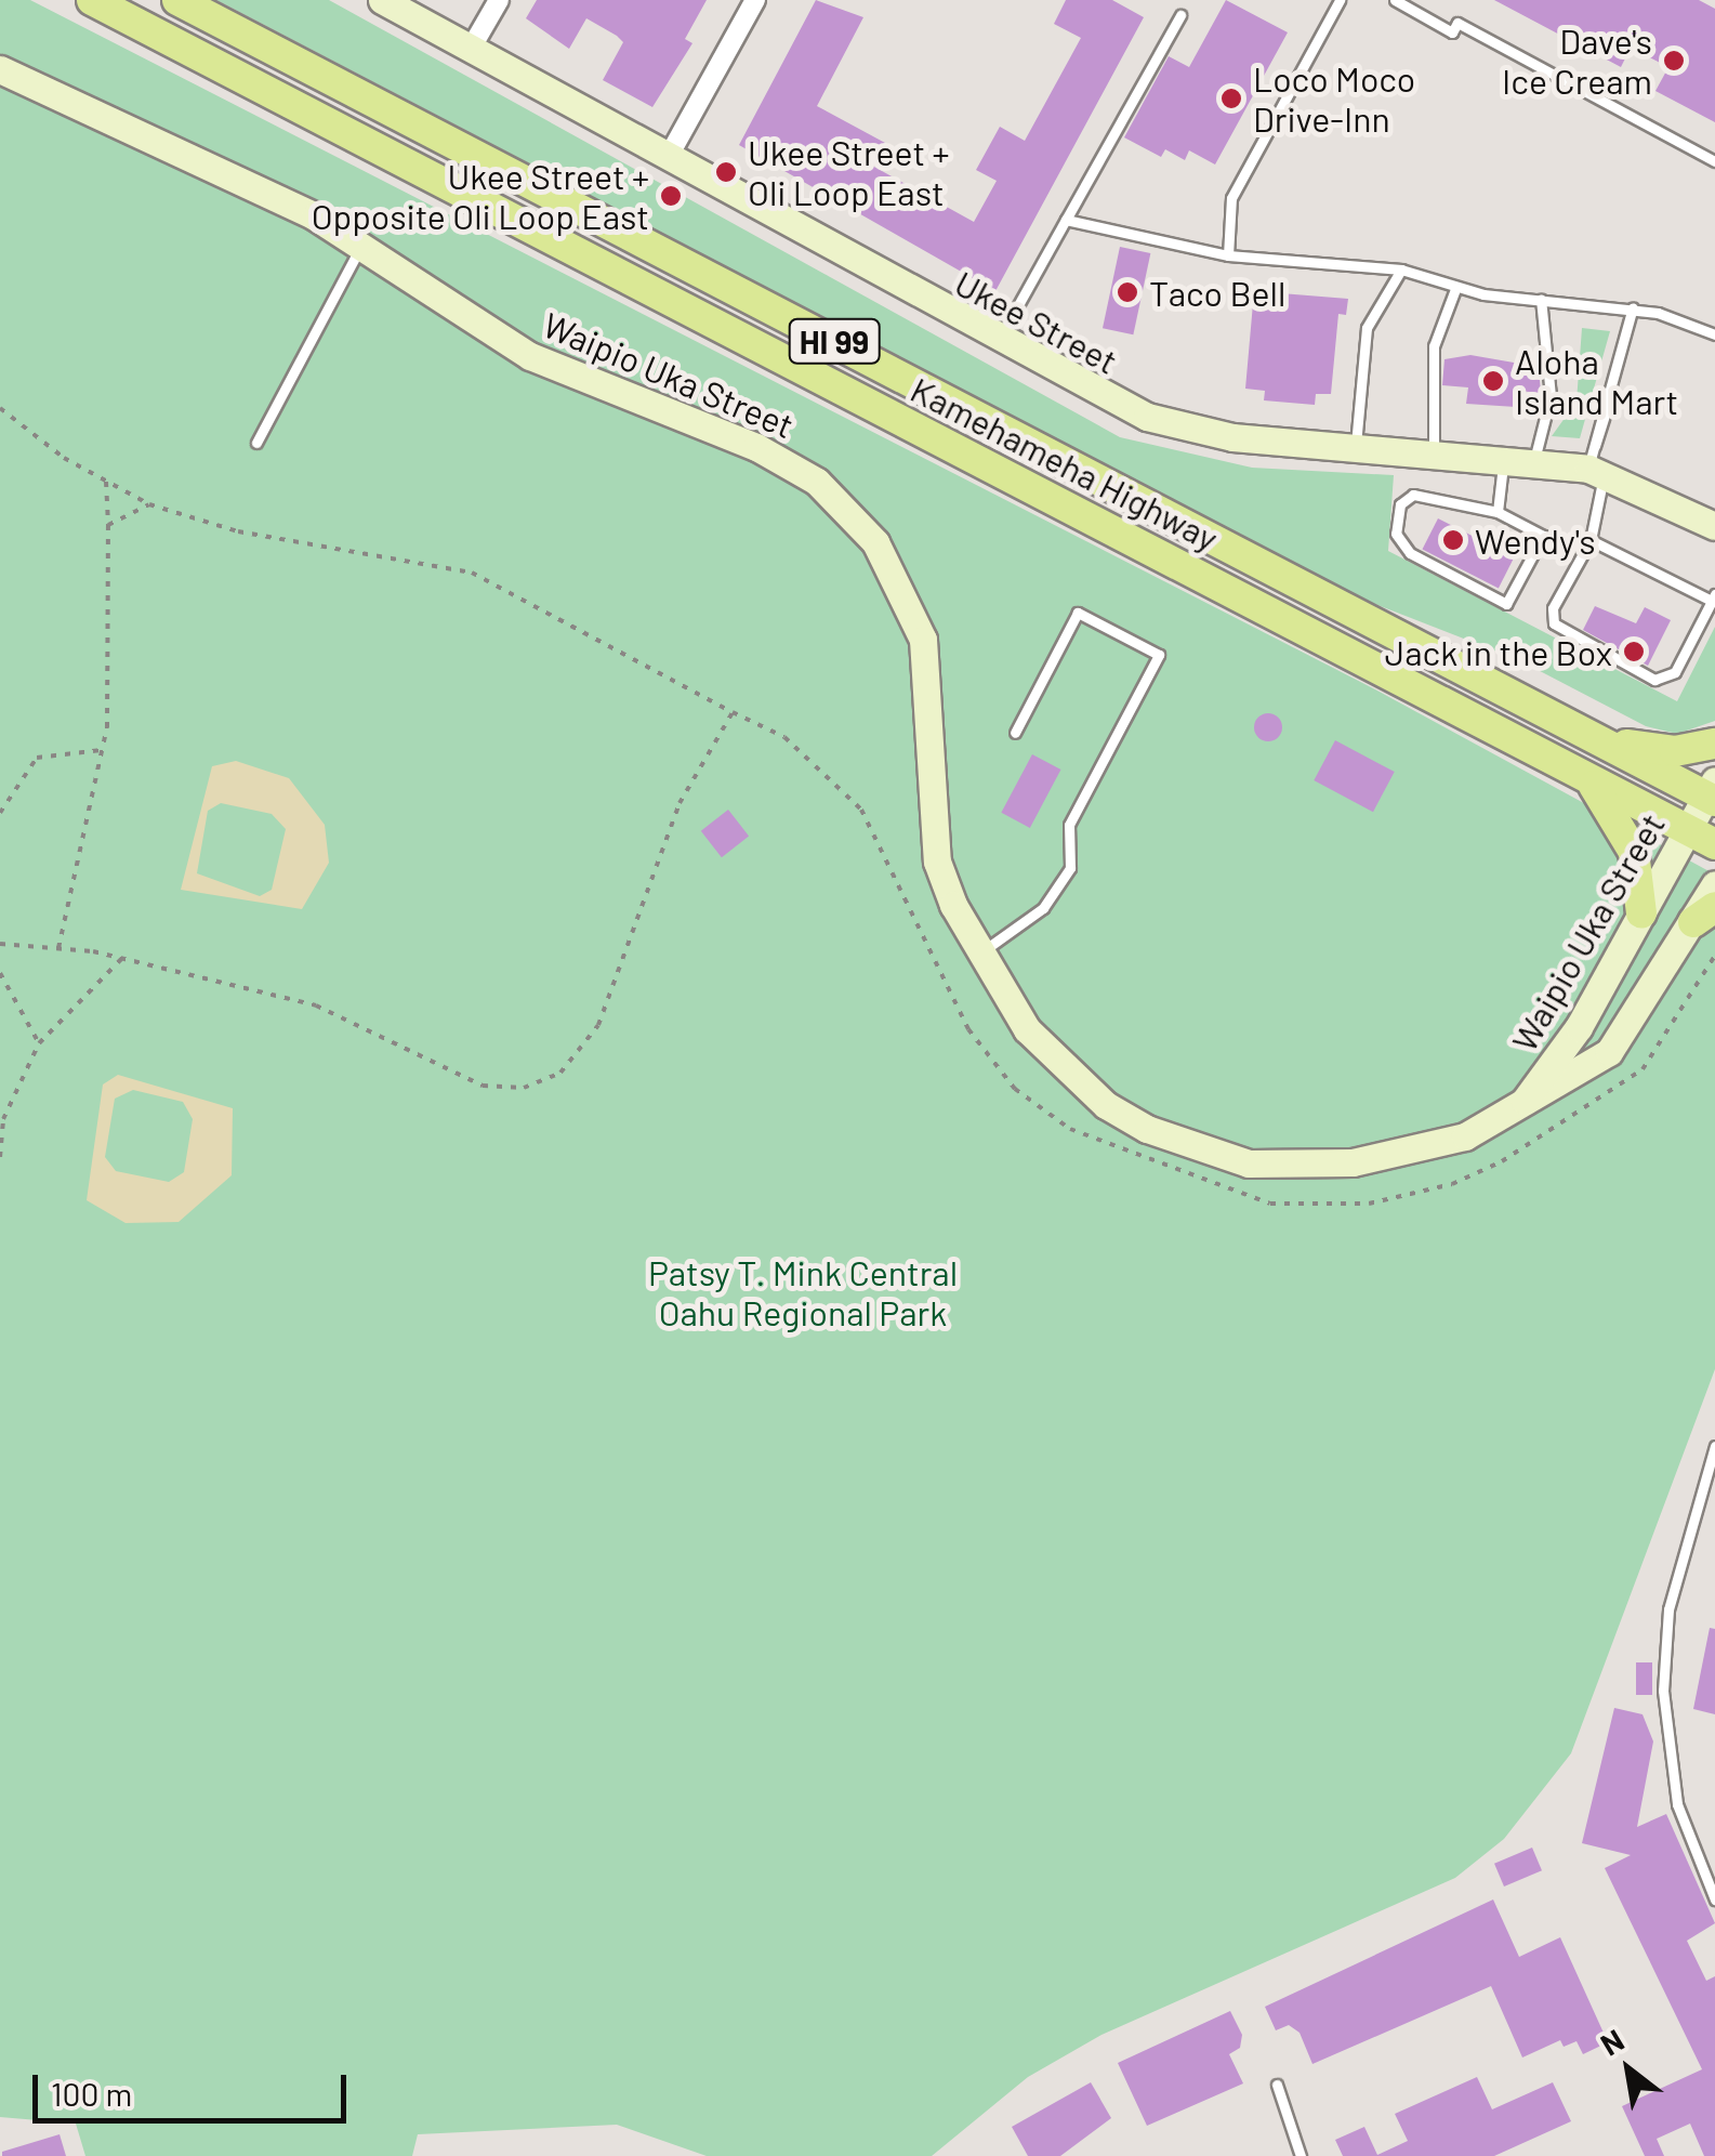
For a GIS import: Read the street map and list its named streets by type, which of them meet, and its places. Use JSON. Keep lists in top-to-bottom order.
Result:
{
  "streets": {
    "main road": ["HI 99", "Kamehameha Highway"],
    "street": ["Ukee Street", "Waipio Uka Street"]
  },
  "crossings": [
    ["Waipio Uka Street", "Kamehameha Highway"]
  ],
  "parks": ["Patsy T. Mink Central Oahu Regional Park"],
  "places": [
    "Dave's Ice Cream",
    "Loco Moco Drive-Inn",
    "Ukee Street + Oli Loop East",
    "Ukee Street + Opposite Oli Loop East",
    "Taco Bell",
    "Aloha Island Mart",
    "Wendy's",
    "Jack in the Box"
  ],
  "scale_bar": "100 m",
  "north": "top left"
}
